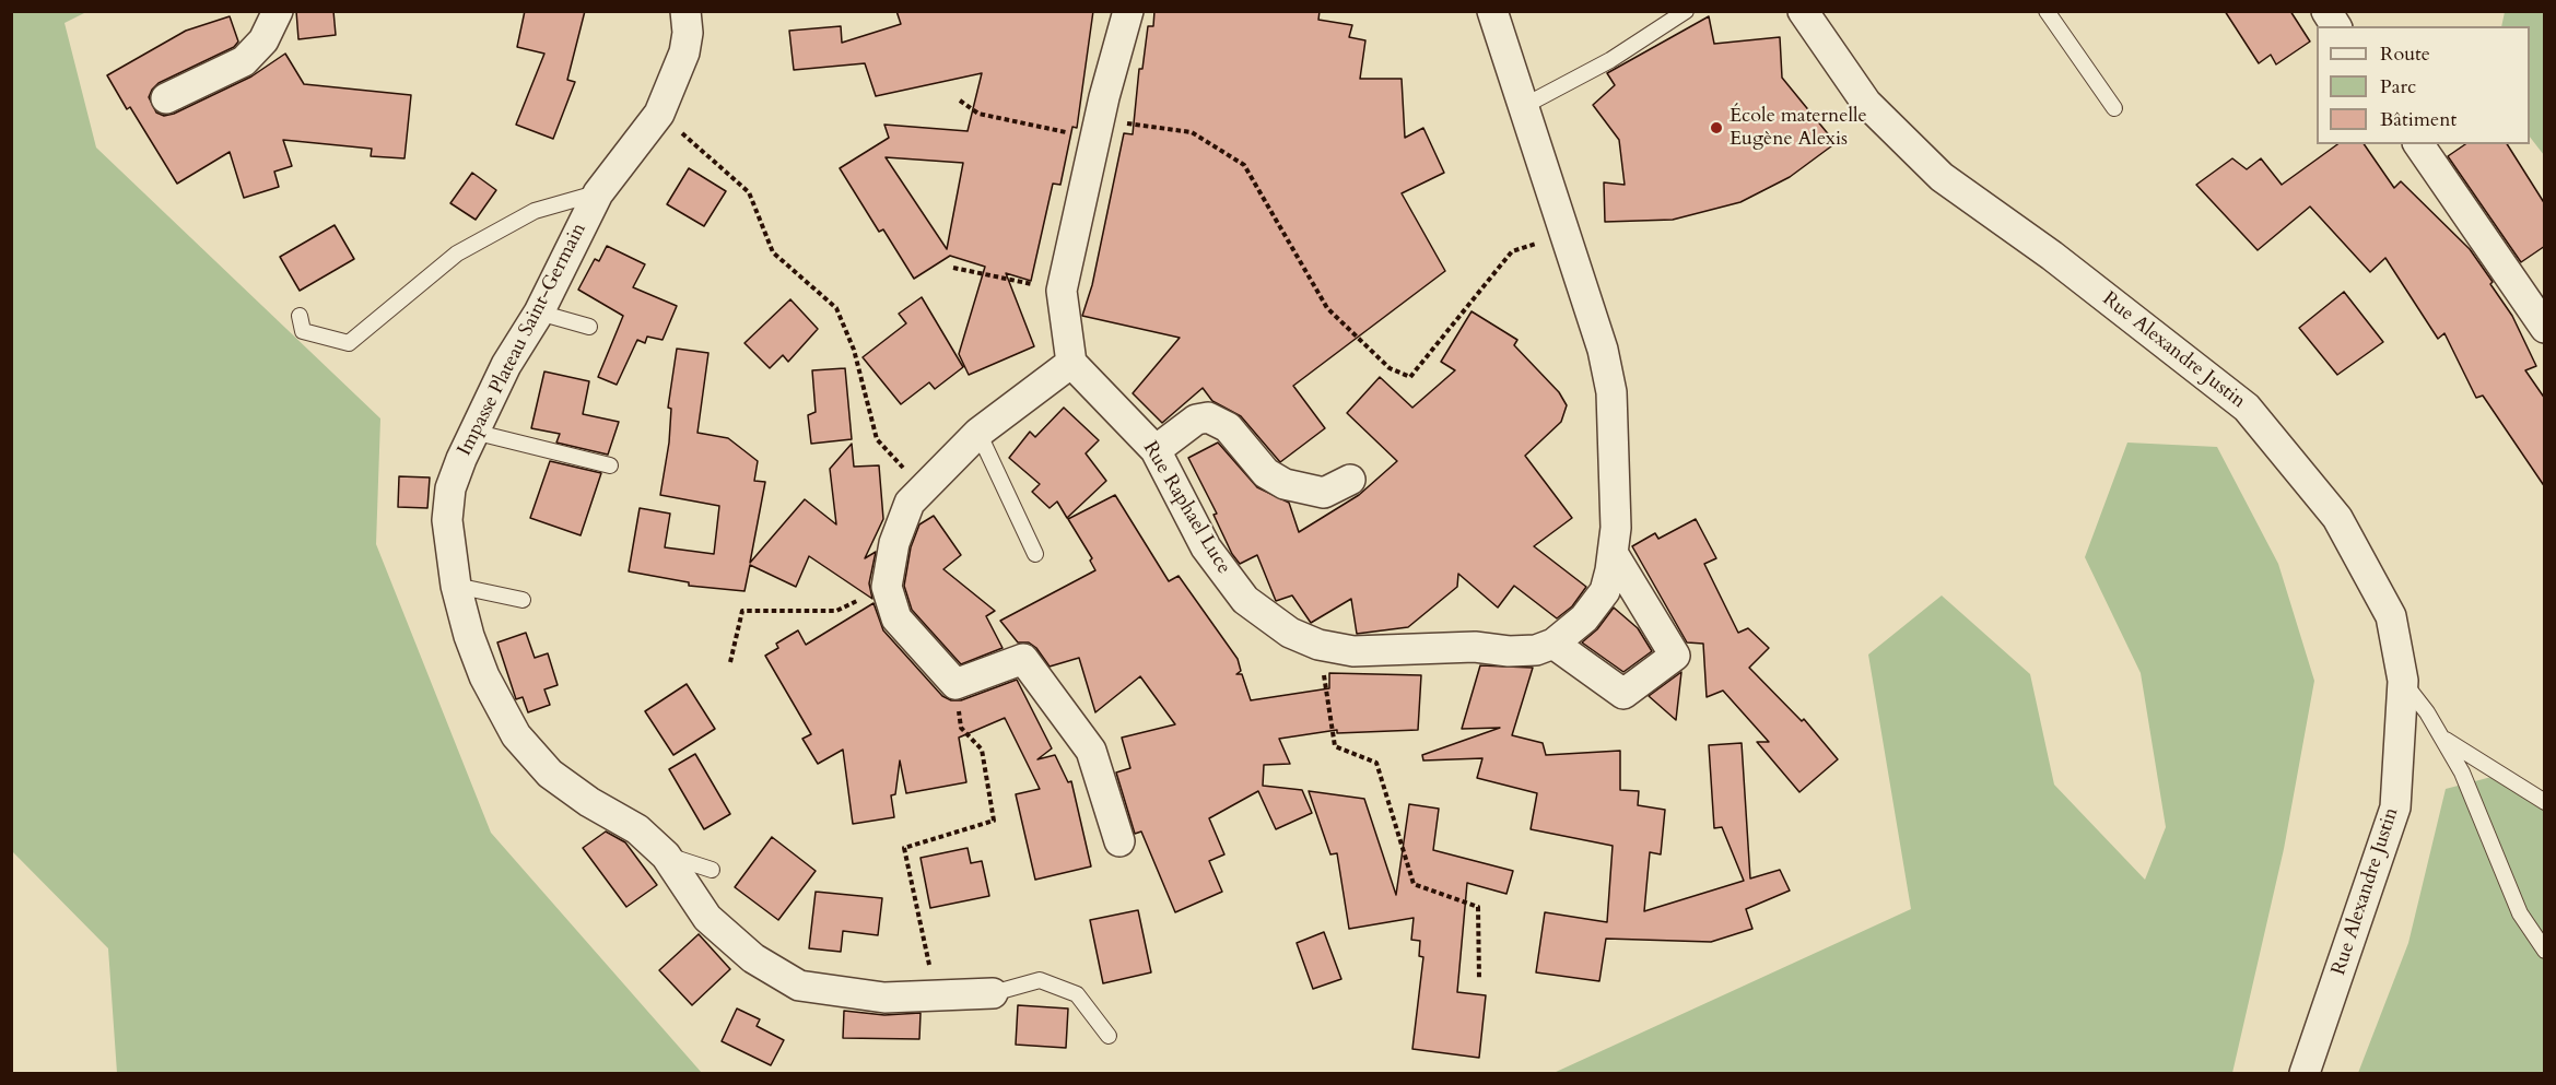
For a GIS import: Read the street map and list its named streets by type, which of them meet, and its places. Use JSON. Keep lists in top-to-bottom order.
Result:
{
  "streets": {
    "street": ["Impasse Plateau Saint-Germain", "Rue Alexandre Justin", "Rue Raphael Luce"]
  },
  "places": ["École maternelle Eugène Alexis"],
  "legend": ["Route", "Parc", "Bâtiment"]
}
